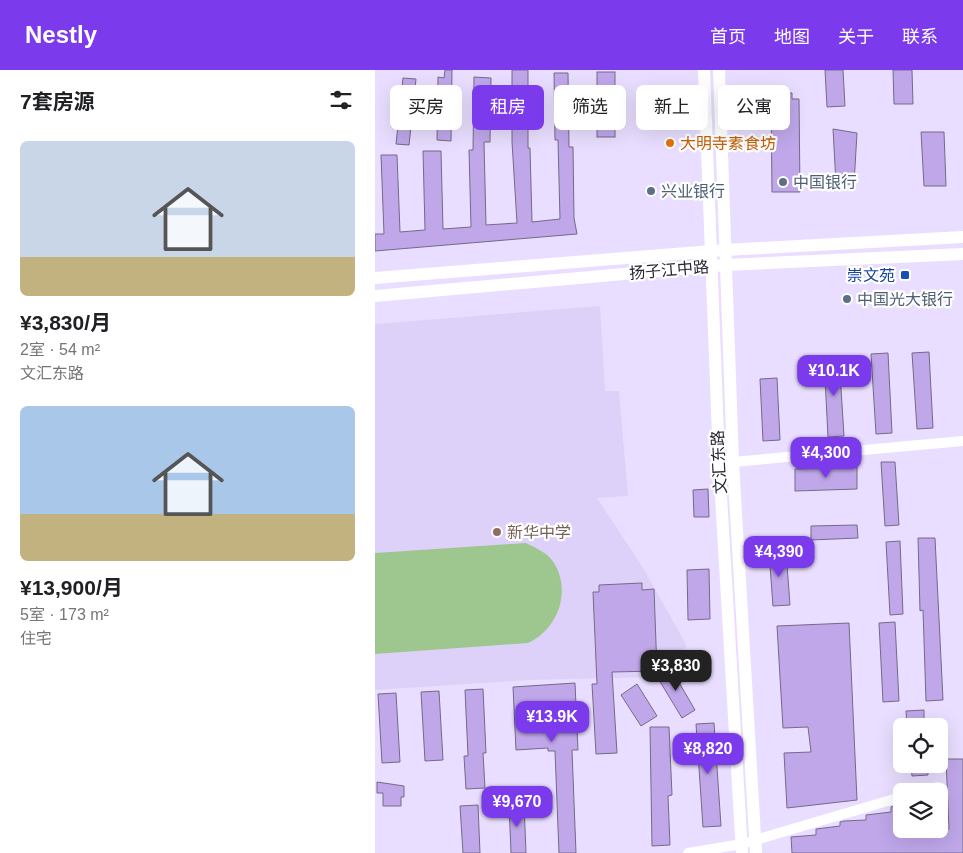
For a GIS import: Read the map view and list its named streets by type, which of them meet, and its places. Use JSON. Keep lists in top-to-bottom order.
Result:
{
  "streets": {
    "main road": ["扬子江中路", "文汇东路"]
  },
  "crossings": [
    ["扬子江中路", "文汇东路"]
  ],
  "places": {
    "other": [
      "大明寺素食坊",
      "中国银行",
      "兴业银行",
      "中国光大银行",
      "新华中学"
    ],
    "transit": ["崇文苑"]
  },
  "page": {
    "header": "Nestly",
    "nav": [
      "首页",
      "地图",
      "关于",
      "联系"
    ],
    "heading": "7套房源",
    "chip": [
      "买房",
      "租房",
      "筛选",
      "新上",
      "公寓"
    ],
    "list": [
      {
        "name": "¥3,830/月",
        "note": "2室 · 54 m² · 文汇东路"
      },
      {
        "name": "¥13,900/月",
        "note": "5室 · 173 m² · 住宅"
      }
    ],
    "price": [
      "¥10.1K",
      "¥4,300",
      "¥4,390",
      "¥3,830",
      "¥13.9K",
      "¥8,820",
      "¥9,670"
    ]
  }
}
